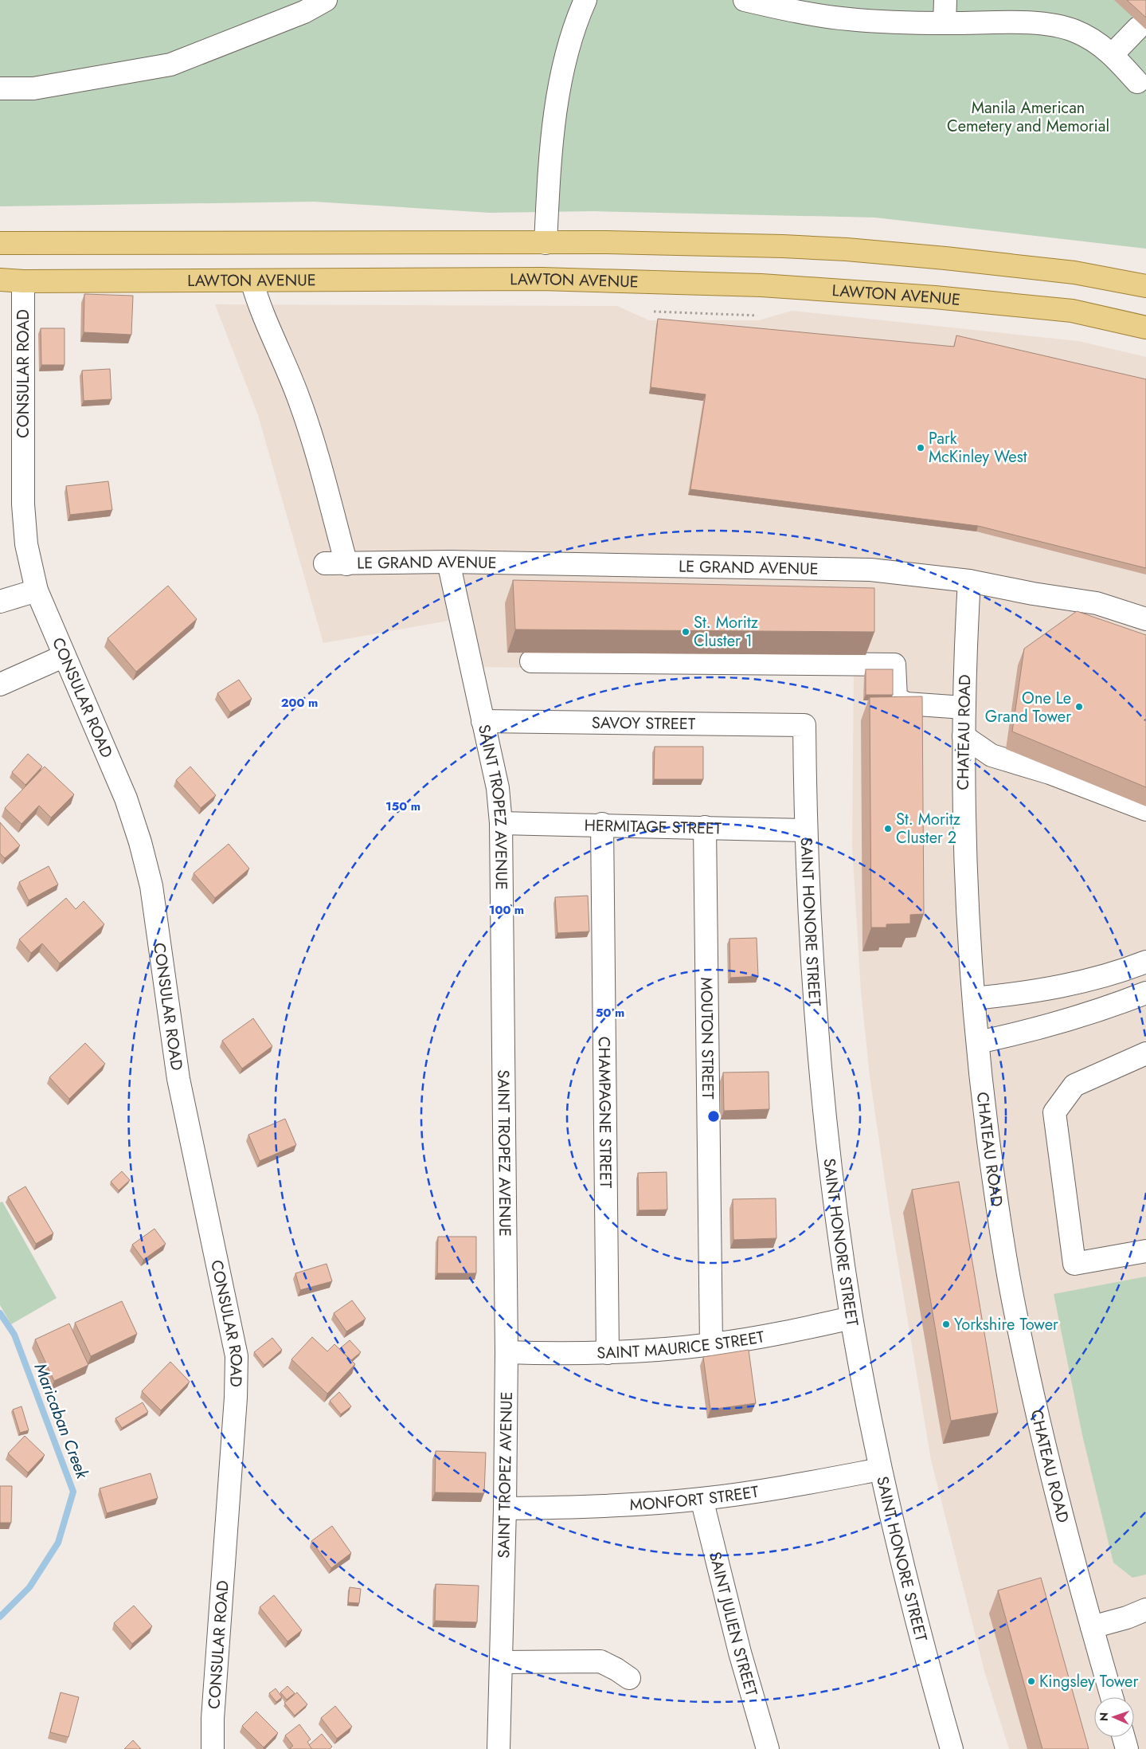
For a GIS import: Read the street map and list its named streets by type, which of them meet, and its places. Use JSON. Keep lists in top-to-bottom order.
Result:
{
  "streets": {
    "main road": ["LAWTON AVENUE"],
    "street": [
      "CONSULAR ROAD",
      "LE GRAND AVENUE",
      "SAVOY STREET",
      "CHATEAU ROAD",
      "SAINT TROPEZ AVENUE",
      "HERMITAGE STREET",
      "SAINT HONORE STREET",
      "MOUTON STREET",
      "CHAMPAGNE STREET",
      "SAINT MAURICE STREET",
      "MONFORT STREET",
      "SAINT JULIEN STREET"
    ]
  },
  "crossings": [
    ["LAWTON AVENUE", "CONSULAR ROAD"],
    ["LAWTON AVENUE", "LE GRAND AVENUE"],
    ["LE GRAND AVENUE", "CHATEAU ROAD"],
    ["LE GRAND AVENUE", "SAINT TROPEZ AVENUE"],
    ["SAVOY STREET", "SAINT TROPEZ AVENUE"],
    ["SAVOY STREET", "SAINT HONORE STREET"],
    ["SAINT TROPEZ AVENUE", "HERMITAGE STREET"],
    ["SAINT TROPEZ AVENUE", "SAINT MAURICE STREET"],
    ["SAINT TROPEZ AVENUE", "MONFORT STREET"],
    ["HERMITAGE STREET", "SAINT HONORE STREET"],
    ["HERMITAGE STREET", "MOUTON STREET"],
    ["HERMITAGE STREET", "CHAMPAGNE STREET"],
    ["SAINT HONORE STREET", "SAINT MAURICE STREET"],
    ["SAINT HONORE STREET", "MONFORT STREET"],
    ["MOUTON STREET", "SAINT MAURICE STREET"],
    ["CHAMPAGNE STREET", "SAINT MAURICE STREET"],
    ["MONFORT STREET", "SAINT JULIEN STREET"]
  ],
  "water": ["Maricaban Creek"],
  "parks": ["Manila American Cemetery and Memorial"],
  "places": [
    "Park McKinley West",
    "St. Moritz Cluster 1",
    "One Le Grand Tower",
    "St. Moritz Cluster 2",
    "Yorkshire Tower",
    "Kingsley Tower"
  ],
  "north": "left",
  "rings": [
    "200 m",
    "150 m",
    "100 m",
    "50 m"
  ]
}
